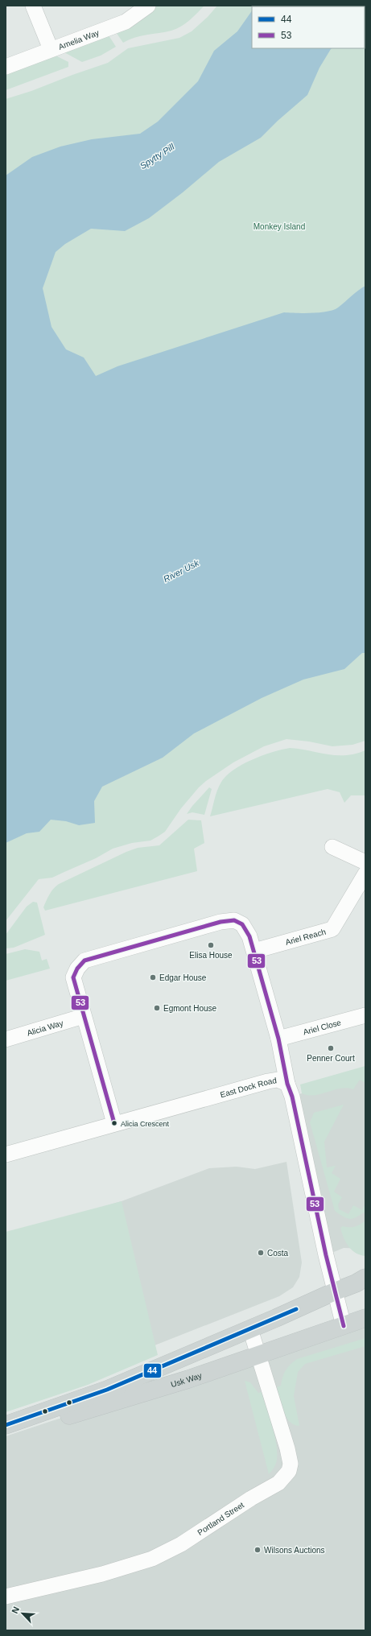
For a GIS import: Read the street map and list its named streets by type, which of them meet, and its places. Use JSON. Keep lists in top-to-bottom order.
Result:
{
  "streets": {
    "main road": ["Usk Way"],
    "street": [
      "Amelia Way",
      "Ariel Reach",
      "Ariel Close",
      "Alicia Way",
      "East Dock Road",
      "Portland Street"
    ]
  },
  "crossings": [
    ["East Dock Road", "Usk Way"],
    ["Usk Way", "Portland Street"]
  ],
  "water": ["Spytty Pill", "River Usk"],
  "parks": ["Monkey Island"],
  "places": [
    "Elisa House",
    "Edgar House",
    "Egmont House",
    "Penner Court",
    "Alicia Crescent",
    "Costa",
    "Wilsons Auctions"
  ],
  "lines": ["transit line 53", "transit line 44"],
  "legend": ["44", "53"],
  "north": "top left"
}
